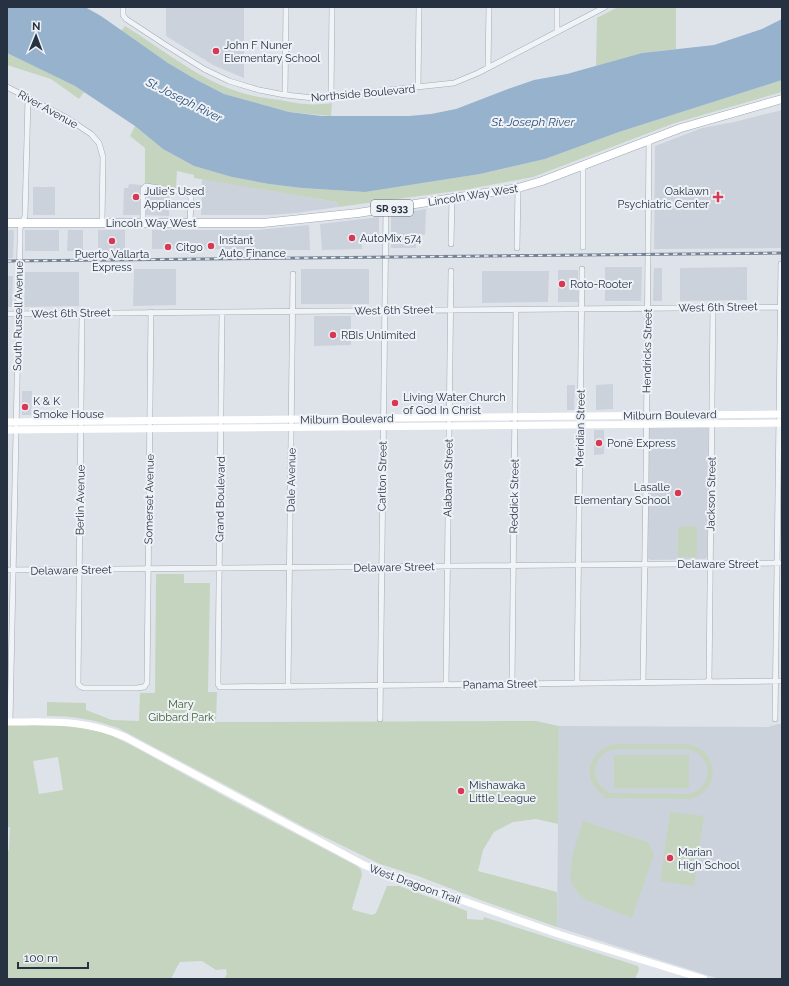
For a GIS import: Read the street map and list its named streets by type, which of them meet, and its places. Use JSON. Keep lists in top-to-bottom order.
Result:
{
  "streets": {
    "main road": ["Lincoln Way West", "SR 933"],
    "street": [
      "Northside Boulevard",
      "River Avenue",
      "West 6th Street",
      "South Russell Avenue",
      "Hendricks Street",
      "Milburn Boulevard",
      "Meridian Street",
      "Carlton Street",
      "Alabama Street",
      "Dale Avenue",
      "Jackson Street",
      "Reddick Street",
      "Somerset Avenue",
      "Grand Boulevard",
      "Berlin Avenue",
      "Delaware Street",
      "Panama Street",
      "West Dragoon Trail"
    ]
  },
  "crossings": [
    ["River Avenue", "Lincoln Way West"],
    ["River Avenue", "South Russell Avenue"],
    ["Lincoln Way West", "South Russell Avenue"],
    ["Lincoln Way West", "Hendricks Street"],
    ["Lincoln Way West", "Carlton Street"],
    ["West 6th Street", "South Russell Avenue"],
    ["West 6th Street", "Hendricks Street"],
    ["West 6th Street", "Meridian Street"],
    ["West 6th Street", "Carlton Street"],
    ["West 6th Street", "Alabama Street"],
    ["West 6th Street", "Dale Avenue"],
    ["West 6th Street", "Jackson Street"],
    ["West 6th Street", "Reddick Street"],
    ["West 6th Street", "Somerset Avenue"],
    ["West 6th Street", "Grand Boulevard"],
    ["West 6th Street", "Berlin Avenue"],
    ["South Russell Avenue", "Milburn Boulevard"],
    ["South Russell Avenue", "Delaware Street"],
    ["South Russell Avenue", "West Dragoon Trail"],
    ["Hendricks Street", "Milburn Boulevard"],
    ["Hendricks Street", "Delaware Street"],
    ["Hendricks Street", "Panama Street"],
    ["Milburn Boulevard", "Meridian Street"],
    ["Milburn Boulevard", "Carlton Street"],
    ["Milburn Boulevard", "Alabama Street"],
    ["Milburn Boulevard", "Dale Avenue"],
    ["Milburn Boulevard", "Jackson Street"],
    ["Milburn Boulevard", "Reddick Street"],
    ["Milburn Boulevard", "Somerset Avenue"],
    ["Milburn Boulevard", "Grand Boulevard"],
    ["Milburn Boulevard", "Berlin Avenue"],
    ["Meridian Street", "Delaware Street"],
    ["Meridian Street", "Panama Street"],
    ["Carlton Street", "Delaware Street"],
    ["Carlton Street", "Panama Street"],
    ["Alabama Street", "Delaware Street"],
    ["Alabama Street", "Panama Street"],
    ["Dale Avenue", "Delaware Street"],
    ["Dale Avenue", "Panama Street"],
    ["Jackson Street", "Delaware Street"],
    ["Jackson Street", "Panama Street"],
    ["Reddick Street", "Delaware Street"],
    ["Reddick Street", "Panama Street"],
    ["Somerset Avenue", "Berlin Avenue"],
    ["Somerset Avenue", "Delaware Street"],
    ["Grand Boulevard", "Delaware Street"],
    ["Grand Boulevard", "Panama Street"],
    ["Berlin Avenue", "Delaware Street"]
  ],
  "water": ["St. Joseph River"],
  "parks": ["Mary Gibbard Park"],
  "places": {
    "other": [
      "John F Nuner Elementary School",
      "Julie's Used Appliances",
      "AutoMix 574",
      "Puerto Vallarta Express",
      "Instant Auto Finance",
      "Citgo",
      "Roto-Rooter",
      "RBIs Unlimited",
      "Living Water Church of God In Christ",
      "K & K Smoke House",
      "Ponē Express",
      "Lasalle Elementary School",
      "Mishawaka Little League",
      "Marian High School"
    ],
    "health": ["Oaklawn Psychiatric Center"]
  },
  "scale_bar": "100 m",
  "north": "top"
}
